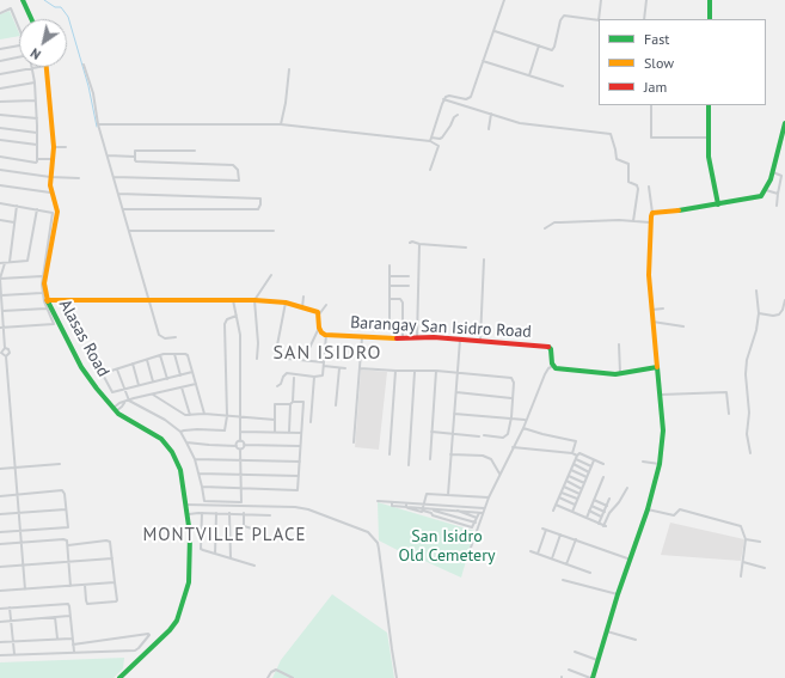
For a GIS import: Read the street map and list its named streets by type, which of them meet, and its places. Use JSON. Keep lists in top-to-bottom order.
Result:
{
  "streets": {
    "street": ["Barangay San Isidro Road", "Alasas Road"]
  },
  "districts": ["SAN ISIDRO", "MONTVILLE PLACE"],
  "parks": ["San Isidro Old Cemetery"],
  "legend": ["Fast", "Slow", "Jam"],
  "north": "bottom left"
}
